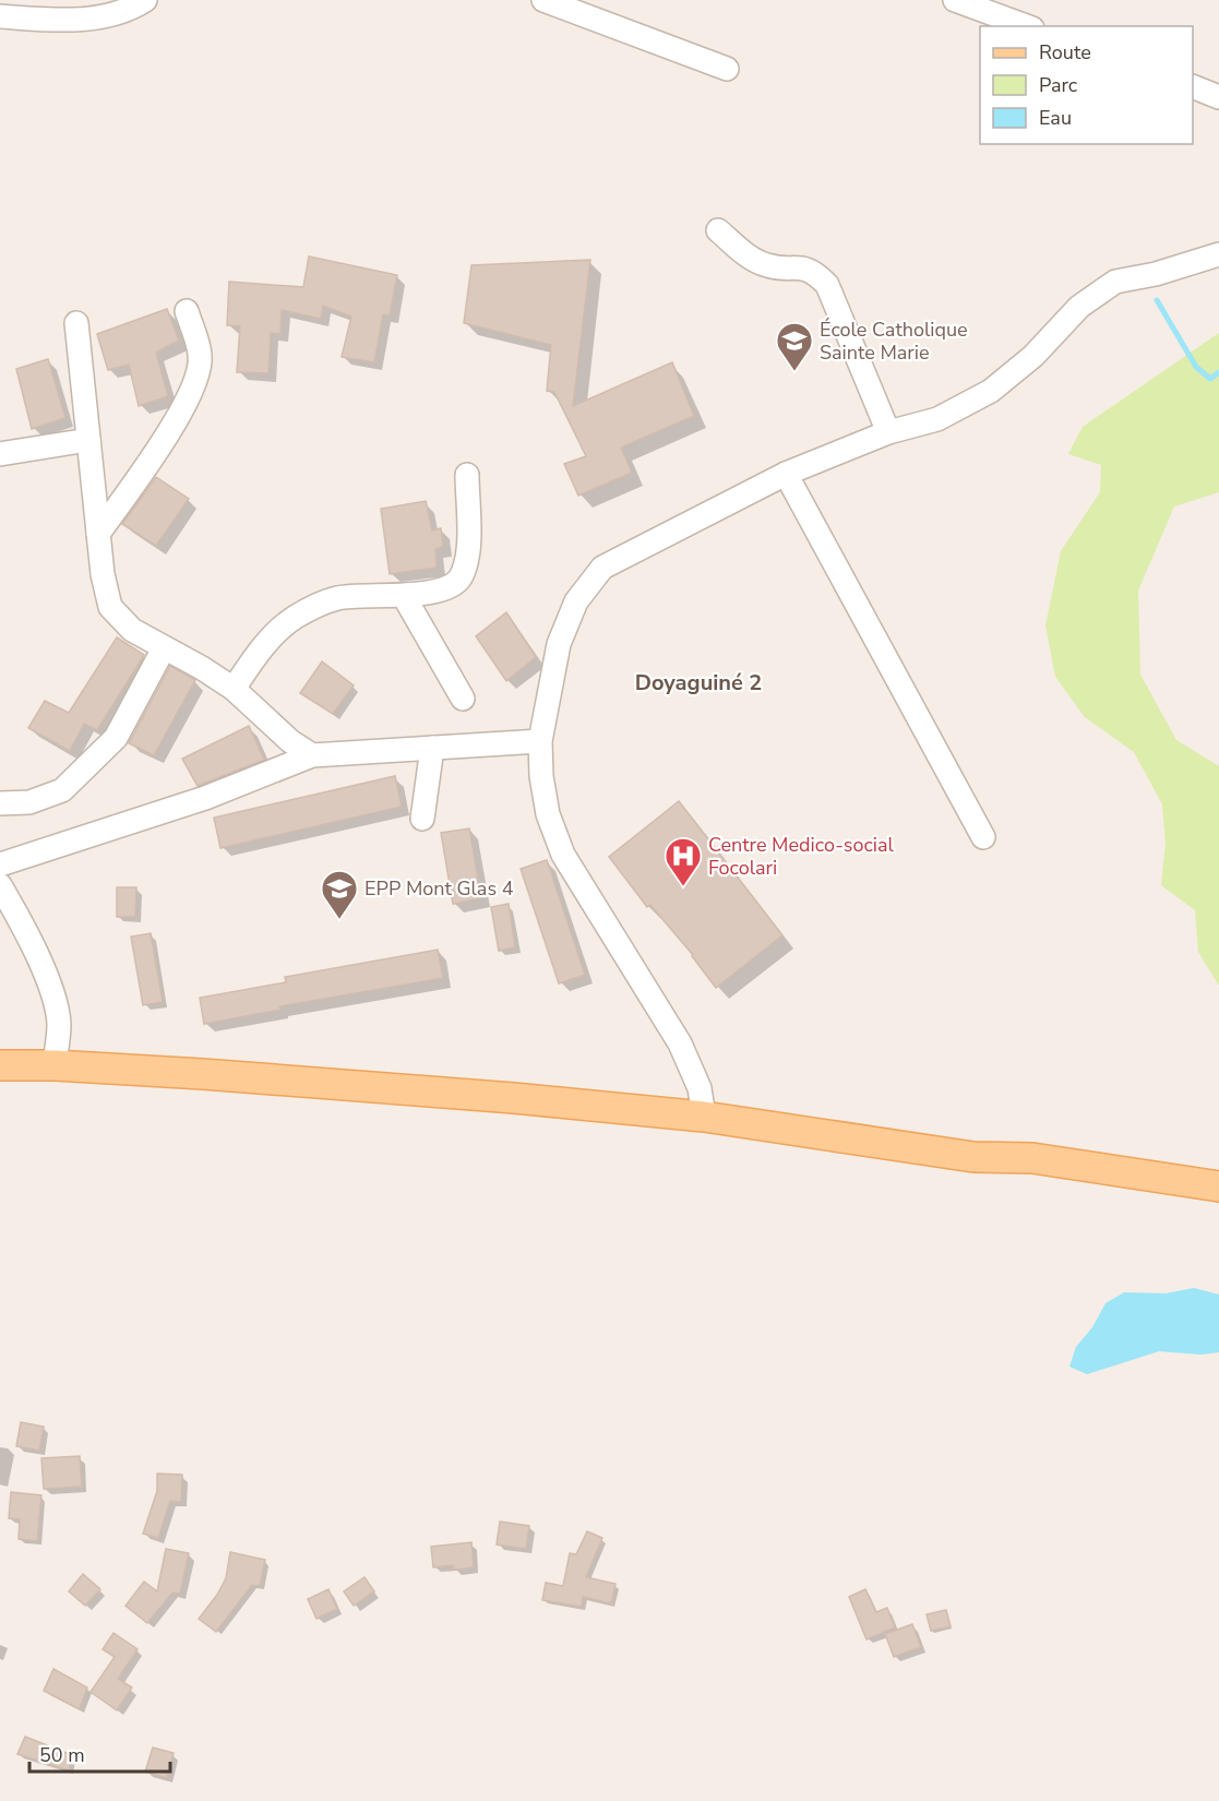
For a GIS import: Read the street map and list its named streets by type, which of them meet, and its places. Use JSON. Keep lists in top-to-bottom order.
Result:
{
  "districts": ["Doyaguiné 2"],
  "places": {
    "school or university": ["École Catholique Sainte Marie", "EPP Mont Glas 4"],
    "hospital": ["Centre Medico-social Focolari"]
  },
  "legend": ["Route", "Parc", "Eau"],
  "scale_bar": "50 m"
}
